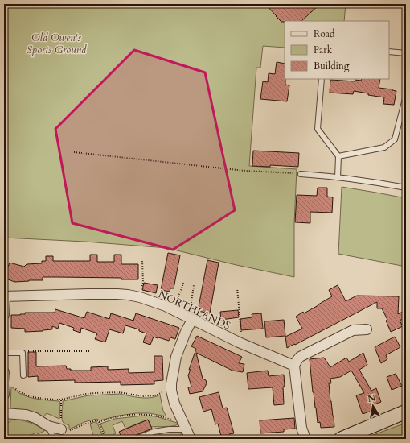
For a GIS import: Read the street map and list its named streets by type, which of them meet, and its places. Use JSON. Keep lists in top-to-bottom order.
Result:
{
  "streets": {
    "street": ["NORTHLANDS"]
  },
  "parks": ["Old Owen's Sports Ground"],
  "legend": ["Road", "Park", "Building"],
  "north": "top"
}
